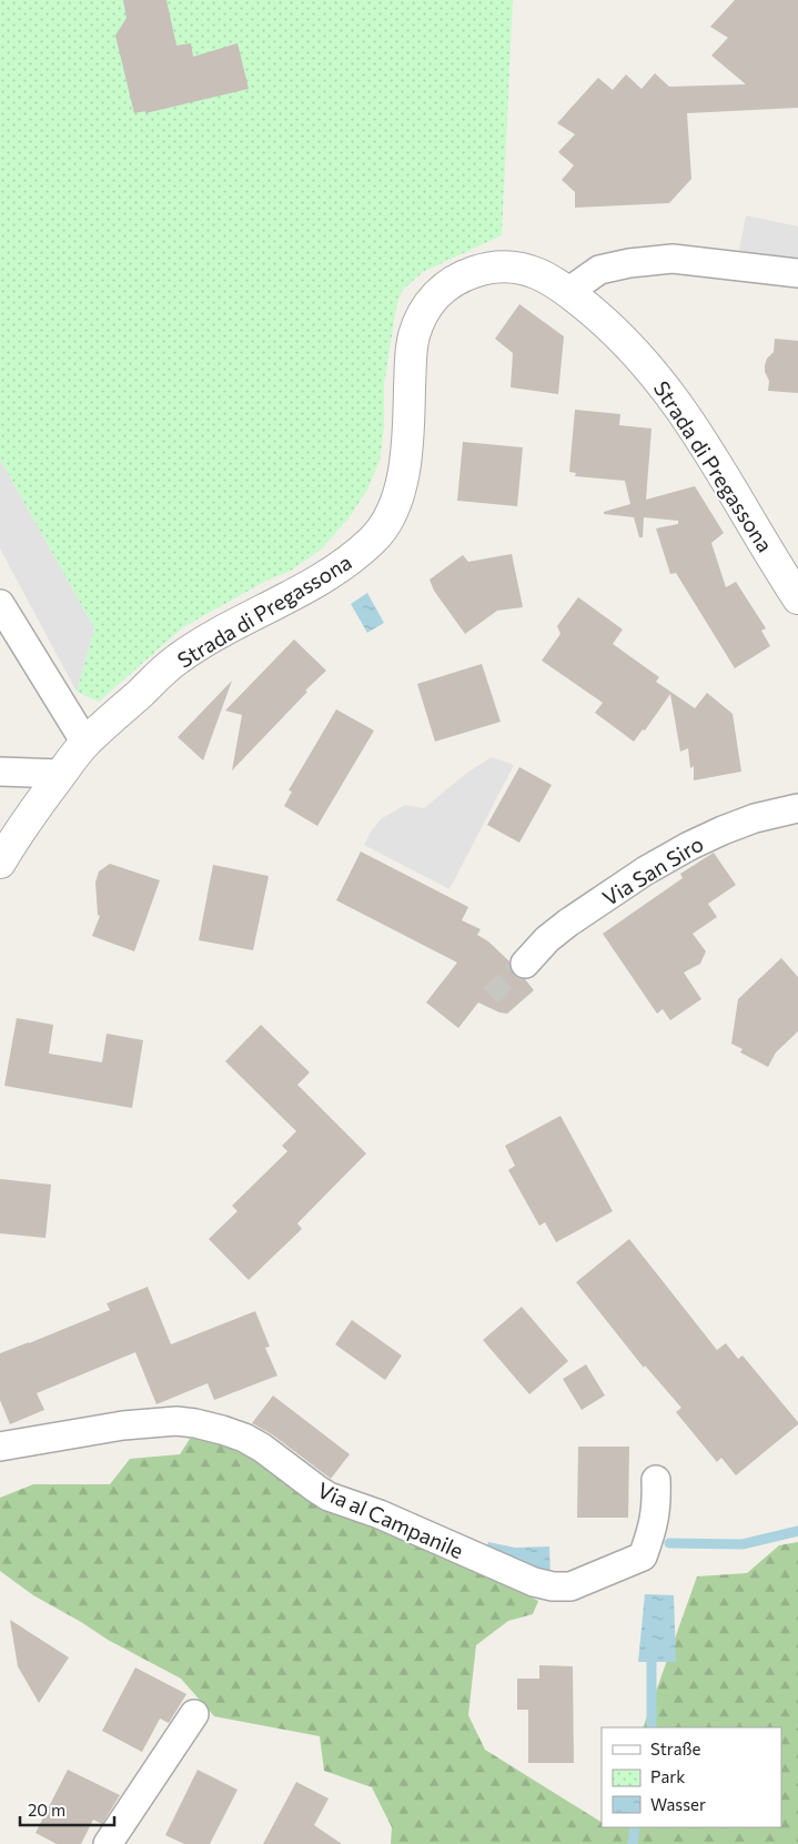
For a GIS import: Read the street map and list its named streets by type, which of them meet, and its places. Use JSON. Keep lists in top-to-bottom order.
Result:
{
  "streets": {
    "street": ["Strada di Pregassona", "Via San Siro", "Via al Campanile"]
  },
  "legend": ["Straße", "Park", "Wasser"],
  "scale_bar": "20 m"
}
